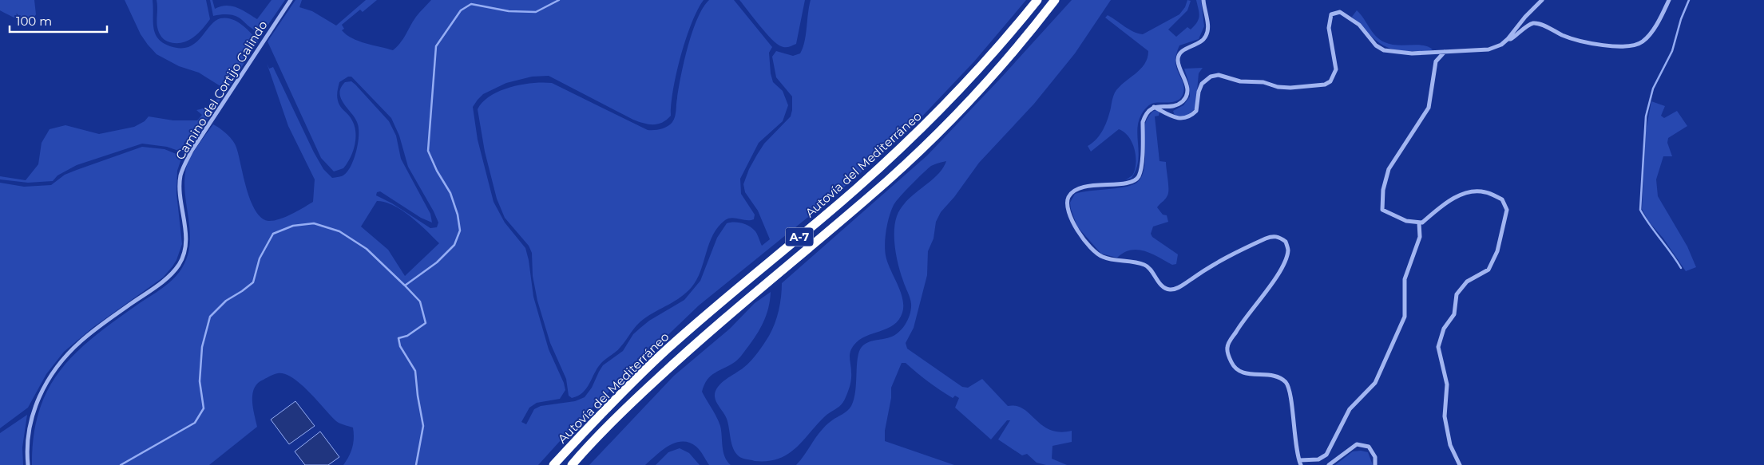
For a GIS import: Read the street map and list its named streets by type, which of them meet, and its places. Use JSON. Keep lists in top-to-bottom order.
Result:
{
  "streets": {
    "highway": ["Autovía del Mediterráneo", "A-7"],
    "street": ["Camino del Cortijo Galindo"]
  },
  "scale_bar": "100 m"
}
